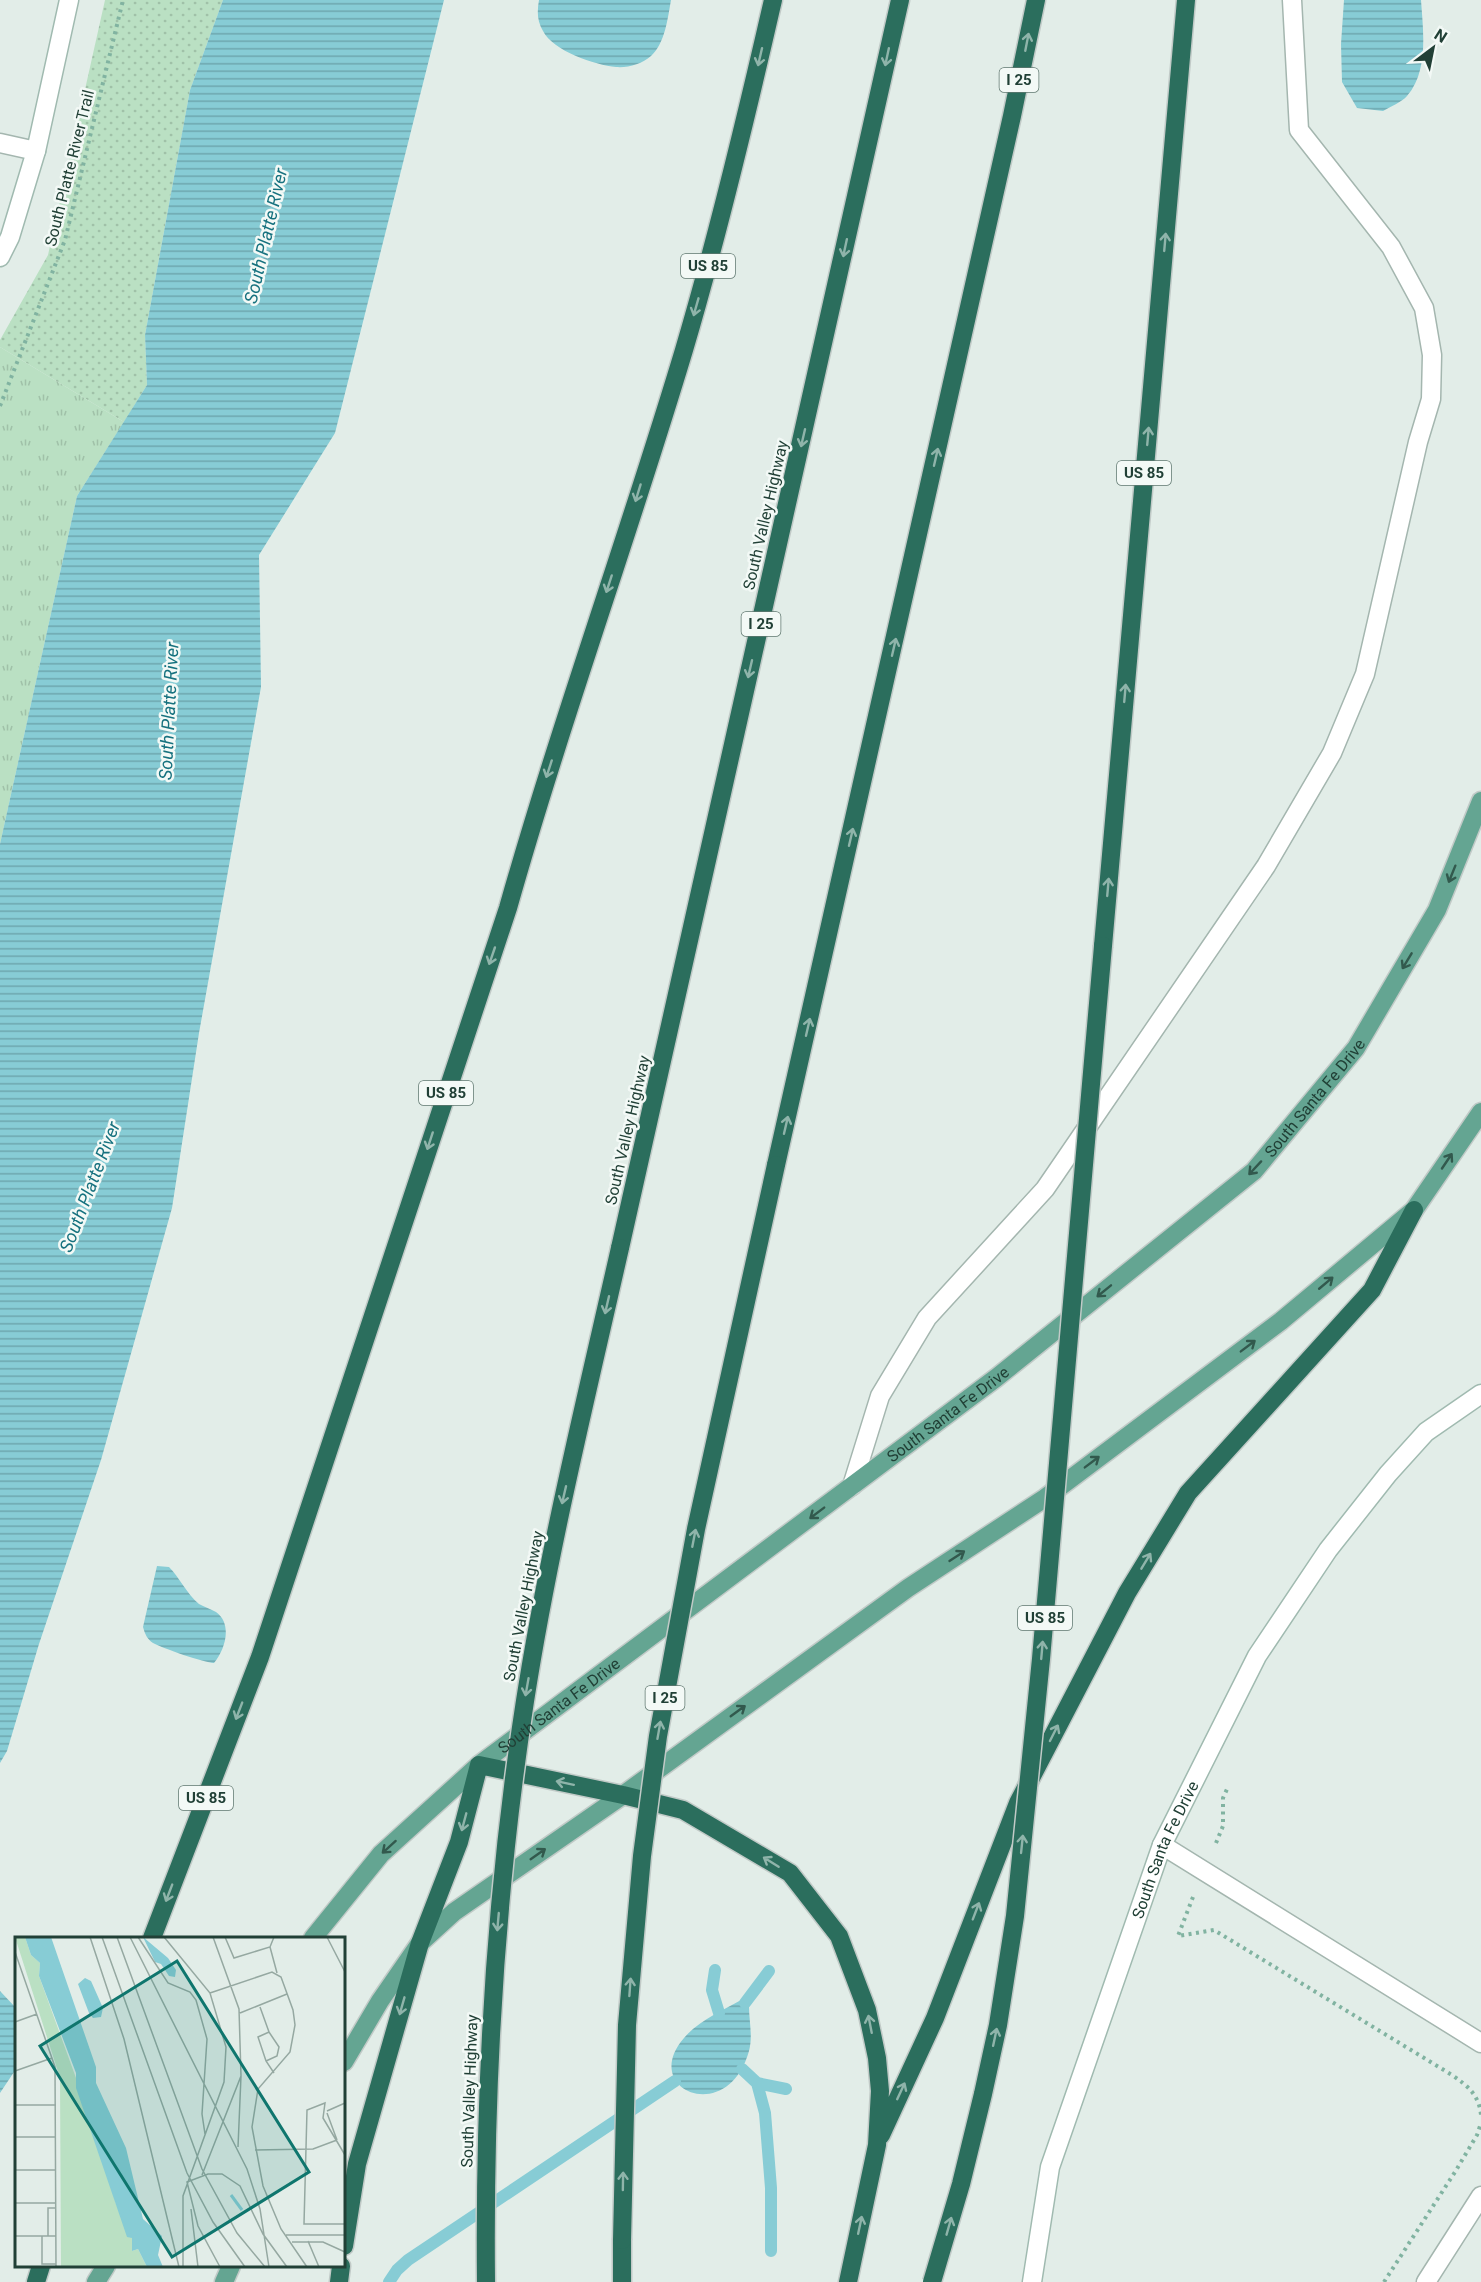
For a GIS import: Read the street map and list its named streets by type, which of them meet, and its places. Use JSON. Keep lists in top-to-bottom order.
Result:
{
  "streets": {
    "highway": ["I 25", "US 85", "South Valley Highway"],
    "main road": ["South Santa Fe Drive"],
    "path": ["South Platte River Trail"]
  },
  "water": ["South Platte River"],
  "north": "top right"
}
